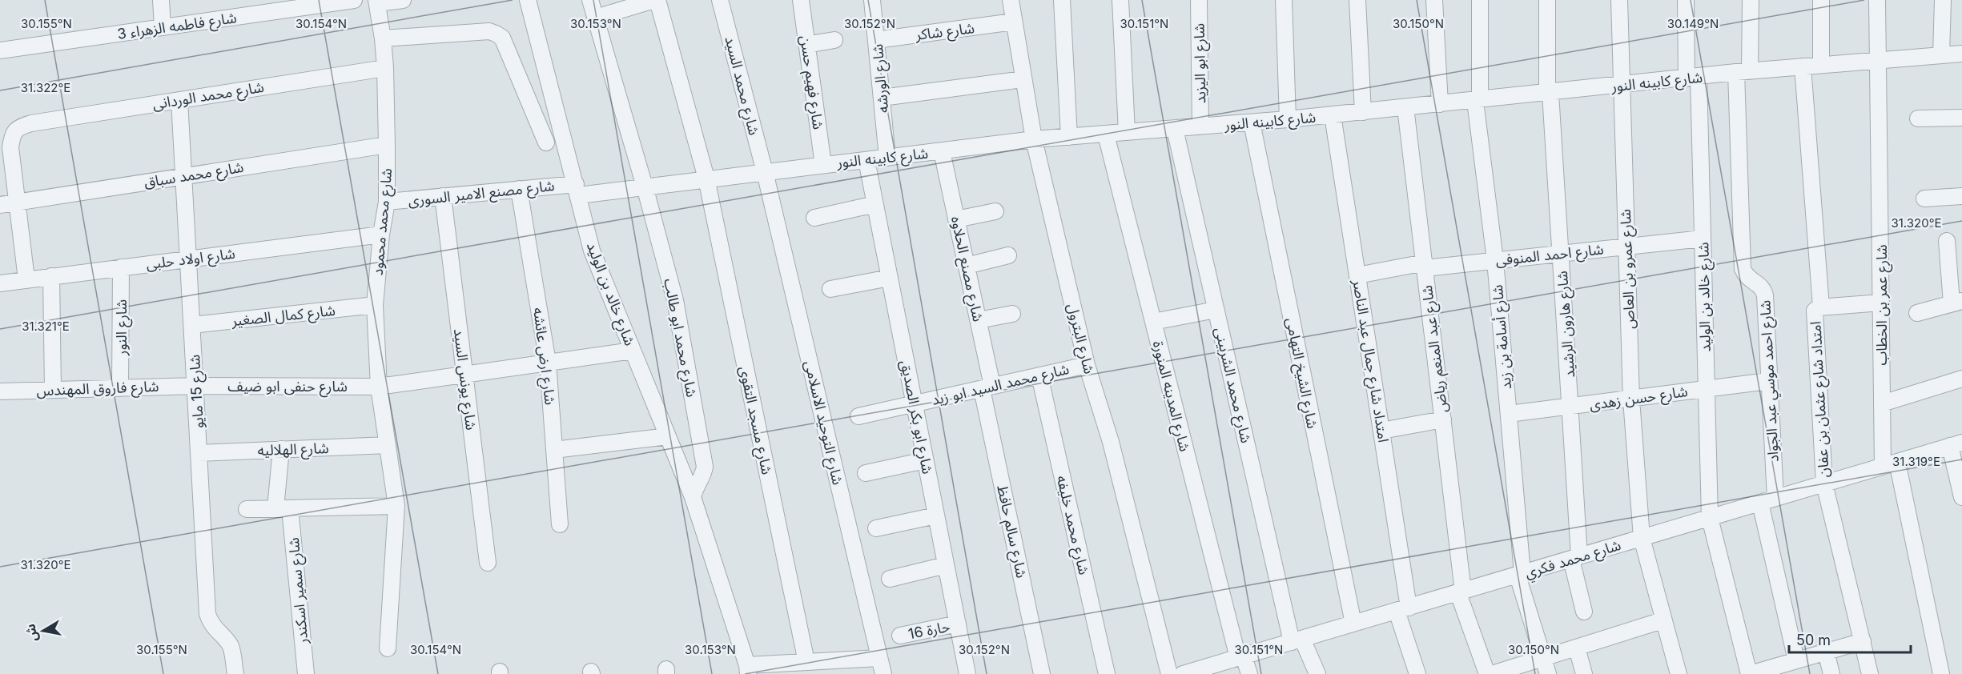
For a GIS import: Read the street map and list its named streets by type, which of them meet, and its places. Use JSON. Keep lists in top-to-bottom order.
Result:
{
  "streets": {
    "street": [
      "شارع فاطمه الزهراء 3",
      "شارع شاكر",
      "شارع ابو اليزيد",
      "شارع الورشه",
      "شارع كابينه النور",
      "شارع فهيم حسن",
      "شارع محمد السيد",
      "شارع محمد الوردانى",
      "شارع محمد سباق",
      "شارع مصنع الامير السورى",
      "شارع محمد محمود",
      "شارع احمد المنوفى",
      "شارع اولاد حلبى",
      "شارع مصنع الحلاوه",
      "شارع عمرو بن العاص",
      "شارع خالد بن الوليد",
      "شارع عمر بن الخطاب",
      "شارع كمال الصغير",
      "شارع هارون الرشيد",
      "شارع النور",
      "شارع أسامة بن زيد",
      "شارع محمد ابو طالب",
      "شارع البترول",
      "شارع عبد المنعم رياض",
      "شارع ارض عائشه",
      "امتداد شارع جمال عبد الناصر",
      "شارع الشيخ التهامى",
      "شارع يونس السيد",
      "شارع احمد موسي عبد الجواد",
      "شارع محمد السيد ابو زيد",
      "شارع محمد الشربينى",
      "شارع حنفى ابو ضيف",
      "شارع فاروق المهندس",
      "شارع 15 مايو",
      "شارع المدينه المنورة",
      "شارع حسن زهدى",
      "امتداد شارع عثمان بن عفان",
      "شارع ابو بكر الصديق",
      "شارع مسجد التقوى",
      "شارع التوحيد الاسلامى",
      "شارع الهلاليه",
      "شارع محمد خليفه",
      "شارع سالم حافظ",
      "شارع محمد فكري",
      "شارع سمير اسكندر",
      "حارة 16"
    ]
  },
  "crossings": [
    ["شارع شاكر", "شارع الورشه"],
    ["شارع شاكر", "شارع البترول"],
    ["شارع ابو اليزيد", "شارع كابينه النور"],
    ["شارع الورشه", "شارع كابينه النور"],
    ["شارع كابينه النور", "شارع فهيم حسن"],
    ["شارع كابينه النور", "شارع محمد السيد"],
    ["شارع كابينه النور", "شارع مصنع الامير السورى"],
    ["شارع كابينه النور", "شارع مصنع الحلاوه"],
    ["شارع كابينه النور", "شارع عمرو بن العاص"],
    ["شارع كابينه النور", "شارع خالد بن الوليد"],
    ["شارع كابينه النور", "شارع عمر بن الخطاب"],
    ["شارع كابينه النور", "شارع هارون الرشيد"],
    ["شارع كابينه النور", "شارع أسامة بن زيد"],
    ["شارع كابينه النور", "شارع محمد ابو طالب"],
    ["شارع كابينه النور", "شارع البترول"],
    ["شارع كابينه النور", "شارع عبد المنعم رياض"],
    ["شارع كابينه النور", "امتداد شارع جمال عبد الناصر"],
    ["شارع كابينه النور", "شارع الشيخ التهامى"],
    ["شارع كابينه النور", "شارع احمد موسي عبد الجواد"],
    ["شارع كابينه النور", "شارع محمد الشربينى"],
    ["شارع كابينه النور", "شارع المدينه المنورة"],
    ["شارع كابينه النور", "امتداد شارع عثمان بن عفان"],
    ["شارع كابينه النور", "شارع ابو بكر الصديق"],
    ["شارع كابينه النور", "شارع مسجد التقوى"],
    ["شارع كابينه النور", "شارع التوحيد الاسلامى"],
    ["شارع محمد السيد", "شارع التوحيد الاسلامى"],
    ["شارع محمد الوردانى", "شارع محمد سباق"],
    ["شارع محمد الوردانى", "شارع محمد محمود"],
    ["شارع محمد الوردانى", "شارع 15 مايو"],
    ["شارع محمد سباق", "شارع محمد محمود"],
    ["شارع محمد سباق", "شارع 15 مايو"],
    ["شارع مصنع الامير السورى", "شارع محمد محمود"],
    ["شارع مصنع الامير السورى", "شارع خالد بن الوليد"],
    ["شارع مصنع الامير السورى", "شارع ارض عائشه"],
    ["شارع مصنع الامير السورى", "شارع يونس السيد"],
    ["شارع محمد محمود", "شارع اولاد حلبى"],
    ["شارع محمد محمود", "شارع كمال الصغير"],
    ["شارع محمد محمود", "شارع حنفى ابو ضيف"],
    ["شارع محمد محمود", "شارع الهلاليه"],
    ["شارع احمد المنوفى", "شارع عمرو بن العاص"],
    ["شارع احمد المنوفى", "شارع خالد بن الوليد"],
    ["شارع احمد المنوفى", "شارع هارون الرشيد"],
    ["شارع احمد المنوفى", "شارع أسامة بن زيد"],
    ["شارع احمد المنوفى", "شارع عبد المنعم رياض"],
    ["شارع احمد المنوفى", "امتداد شارع جمال عبد الناصر"],
    ["شارع اولاد حلبى", "شارع النور"],
    ["شارع اولاد حلبى", "شارع 15 مايو"],
    ["شارع مصنع الحلاوه", "شارع محمد السيد ابو زيد"],
    ["شارع مصنع الحلاوه", "شارع سالم حافظ"],
    ["شارع عمرو بن العاص", "شارع حسن زهدى"],
    ["شارع عمرو بن العاص", "شارع محمد فكري"],
    ["شارع خالد بن الوليد", "شارع محمد ابو طالب"],
    ["شارع خالد بن الوليد", "شارع حنفى ابو ضيف"],
    ["شارع خالد بن الوليد", "شارع حسن زهدى"],
    ["شارع خالد بن الوليد", "شارع محمد فكري"],
    ["شارع عمر بن الخطاب", "شارع محمد فكري"],
    ["شارع كمال الصغير", "شارع 15 مايو"],
    ["شارع هارون الرشيد", "شارع حسن زهدى"],
    ["شارع هارون الرشيد", "شارع محمد فكري"],
    ["شارع النور", "شارع فاروق المهندس"],
    ["شارع أسامة بن زيد", "شارع حسن زهدى"],
    ["شارع أسامة بن زيد", "شارع محمد فكري"],
    ["شارع البترول", "شارع محمد السيد ابو زيد"],
    ["شارع عبد المنعم رياض", "شارع محمد فكري"],
    ["شارع ارض عائشه", "شارع حنفى ابو ضيف"],
    ["امتداد شارع جمال عبد الناصر", "شارع محمد فكري"],
    ["شارع الشيخ التهامى", "شارع محمد فكري"],
    ["شارع يونس السيد", "شارع حنفى ابو ضيف"],
    ["شارع احمد موسي عبد الجواد", "شارع حسن زهدى"],
    ["شارع احمد موسي عبد الجواد", "شارع محمد فكري"],
    ["شارع محمد السيد ابو زيد", "شارع ابو بكر الصديق"],
    ["شارع محمد السيد ابو زيد", "شارع محمد خليفه"],
    ["شارع محمد السيد ابو زيد", "شارع سالم حافظ"],
    ["شارع محمد الشربينى", "شارع محمد فكري"],
    ["شارع حنفى ابو ضيف", "شارع فاروق المهندس"],
    ["شارع حنفى ابو ضيف", "شارع 15 مايو"],
    ["شارع فاروق المهندس", "شارع 15 مايو"],
    ["شارع 15 مايو", "شارع الهلاليه"],
    ["شارع المدينه المنورة", "شارع محمد فكري"],
    ["امتداد شارع عثمان بن عفان", "شارع محمد فكري"],
    ["شارع ابو بكر الصديق", "حارة 16"],
    ["شارع الهلاليه", "شارع سمير اسكندر"]
  ],
  "scale_bar": "50 m",
  "north": "left",
  "coordinates": [
    "30.155°N",
    "30.154°N",
    "30.153°N",
    "30.152°N",
    "30.150°N",
    "30.149°N",
    "30.151°N",
    "31.322°E",
    "31.320°E",
    "31.321°E",
    "31.319°E"
  ]
}
